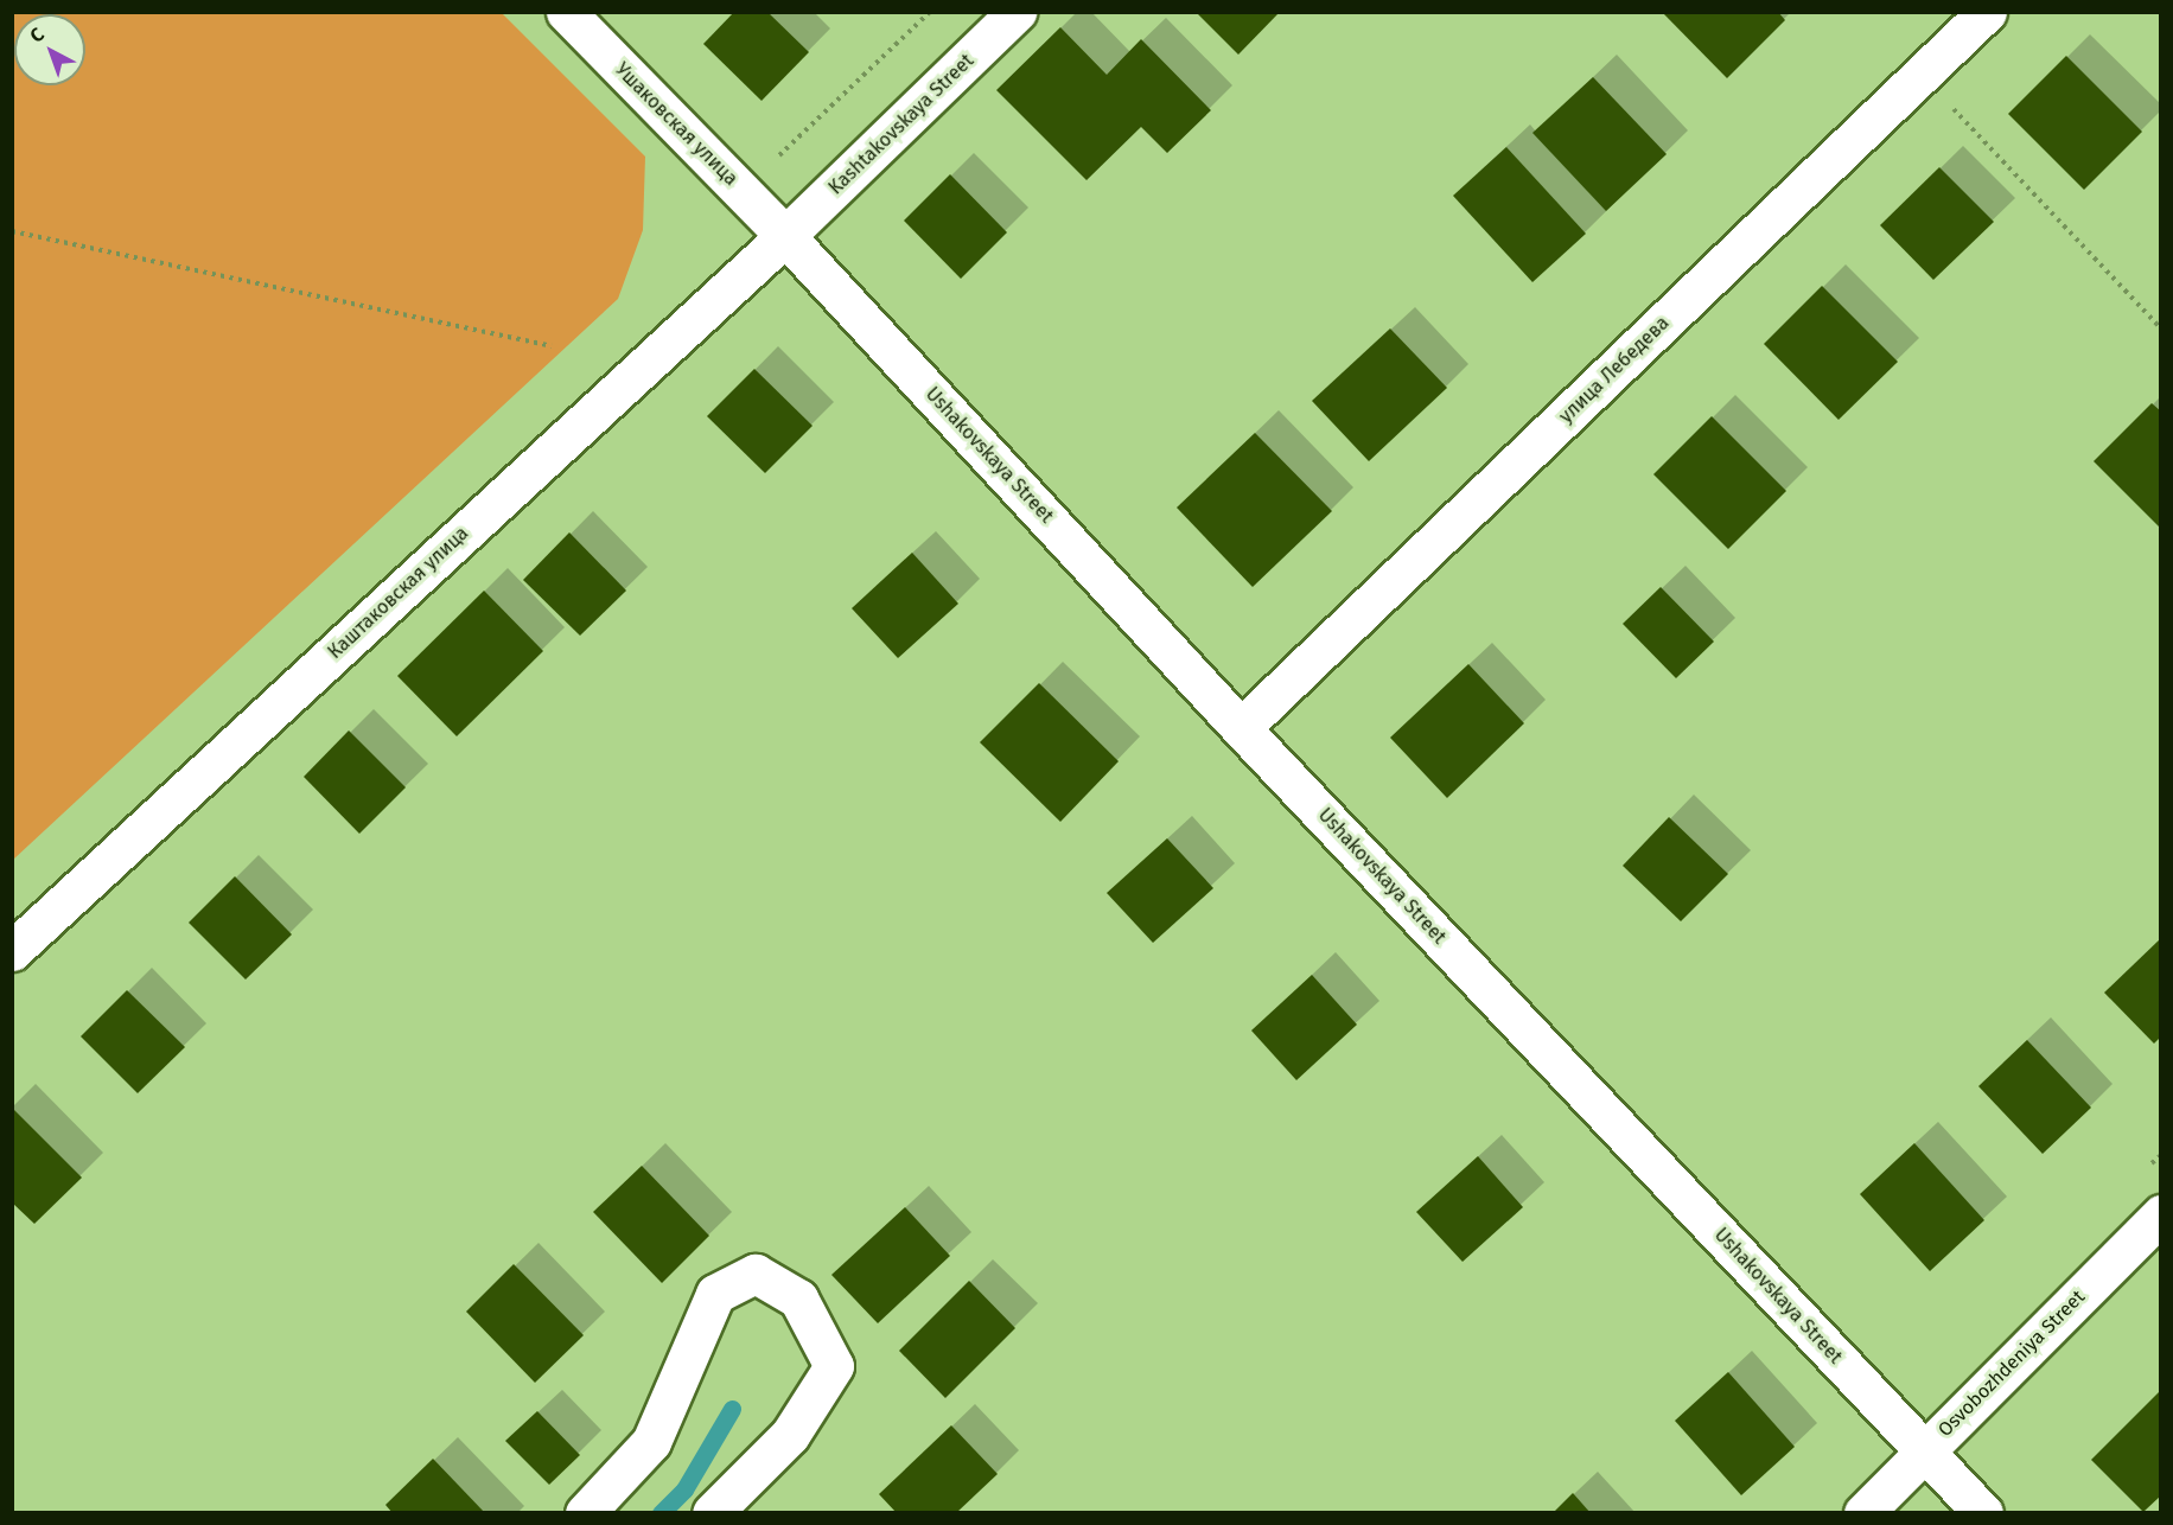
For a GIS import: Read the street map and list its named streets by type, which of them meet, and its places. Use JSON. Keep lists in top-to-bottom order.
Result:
{
  "streets": {
    "street": [
      "Ушаковская улица",
      "Kashtakovskaya Street",
      "улица Лебедева",
      "Ushakovskaya Street",
      "Каштаковская улица",
      "Osvobozhdeniya Street"
    ]
  },
  "crossings": [
    ["Ушаковская улица", "Kashtakovskaya Street"],
    ["Ушаковская улица", "Ushakovskaya Street"],
    ["Ушаковская улица", "Каштаковская улица"],
    ["Kashtakovskaya Street", "Ushakovskaya Street"],
    ["Kashtakovskaya Street", "Каштаковская улица"],
    ["улица Лебедева", "Ushakovskaya Street"],
    ["Ushakovskaya Street", "Каштаковская улица"],
    ["Ushakovskaya Street", "Osvobozhdeniya Street"]
  ],
  "north": "top left"
}
